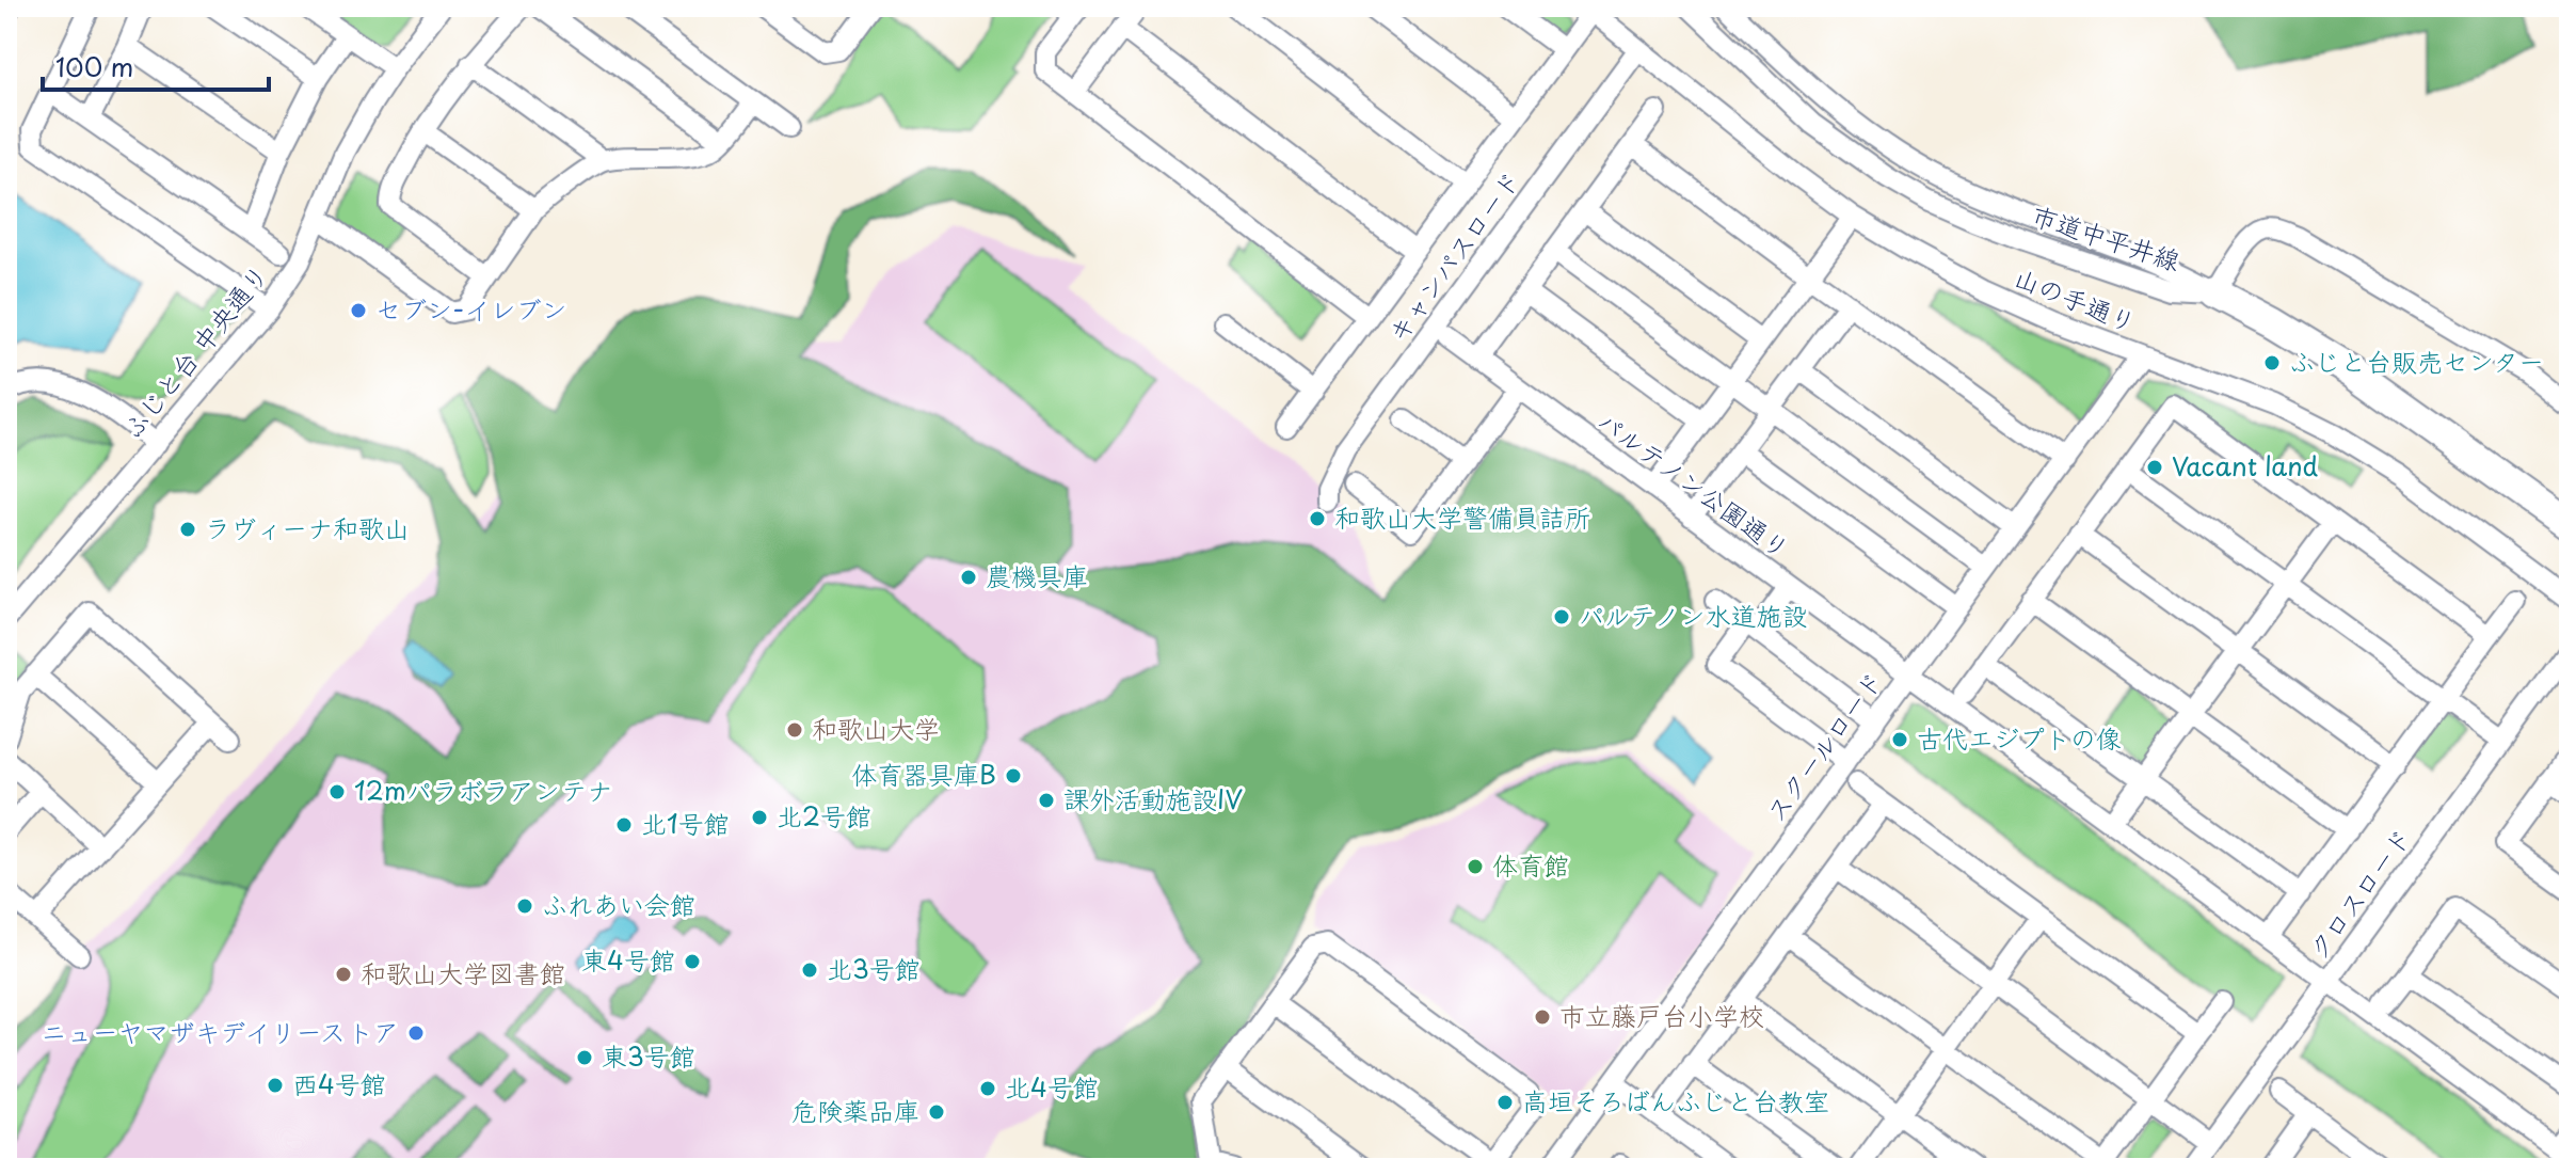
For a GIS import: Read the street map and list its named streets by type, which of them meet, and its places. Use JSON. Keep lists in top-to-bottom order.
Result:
{
  "streets": {
    "street": [
      "市道中平井線",
      "キャンパスロード",
      "山の手通り",
      "ふじと台 中央通り",
      "パルテノン公園通り",
      "スクールロード",
      "クロスロード"
    ]
  },
  "crossings": [
    ["キャンパスロード", "山の手通り"],
    ["山の手通り", "スクールロード"],
    ["パルテノン公園通り", "スクールロード"]
  ],
  "places": [
    "セブン-イレブン",
    "ふじと台販売センター",
    "Vacant land",
    "和歌山大学警備員詰所",
    "ラヴィーナ和歌山",
    "農機具庫",
    "パルテノン水道施設",
    "和歌山大学",
    "古代エジプトの像",
    "体育器具庫B",
    "12mパラボラアンテナ",
    "課外活動施設IV",
    "北2号館",
    "北1号館",
    "体育館",
    "ふれあい会館",
    "東4号館",
    "北3号館",
    "和歌山大学図書館",
    "市立藤戸台小学校",
    "ニューヤマザキデイリーストア",
    "東3号館",
    "西4号館",
    "北4号館",
    "高垣そろばんふじと台教室",
    "危険薬品庫"
  ],
  "scale_bar": "100 m"
}
